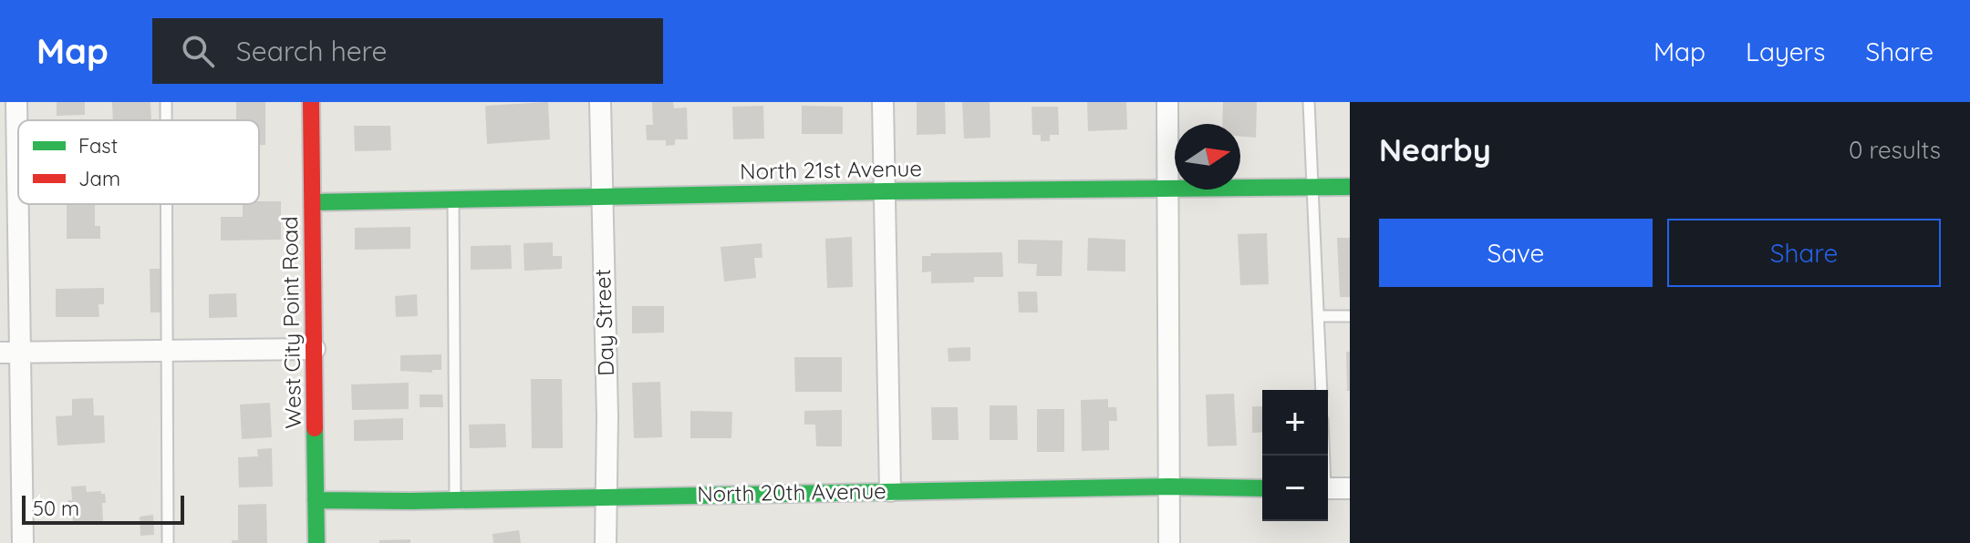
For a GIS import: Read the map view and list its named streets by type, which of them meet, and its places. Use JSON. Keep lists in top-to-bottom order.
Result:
{
  "streets": {
    "street": [
      "North 21st Avenue",
      "West City Point Road",
      "Day Street",
      "North 20th Avenue"
    ]
  },
  "crossings": [
    ["North 21st Avenue", "West City Point Road"],
    ["North 21st Avenue", "Day Street"],
    ["West City Point Road", "North 20th Avenue"],
    ["Day Street", "North 20th Avenue"]
  ],
  "legend": ["Fast", "Jam"],
  "scale_bar": "50 m",
  "north": "right",
  "page": {
    "header": "Map",
    "search": "Search here",
    "nav": ["Map", "Layers", "Share"],
    "heading": ["Nearby", "0 results"],
    "buttons": ["Save", "Share"],
    "map_buttons": ["+", "−"],
    "scale": "50 m"
  }
}
